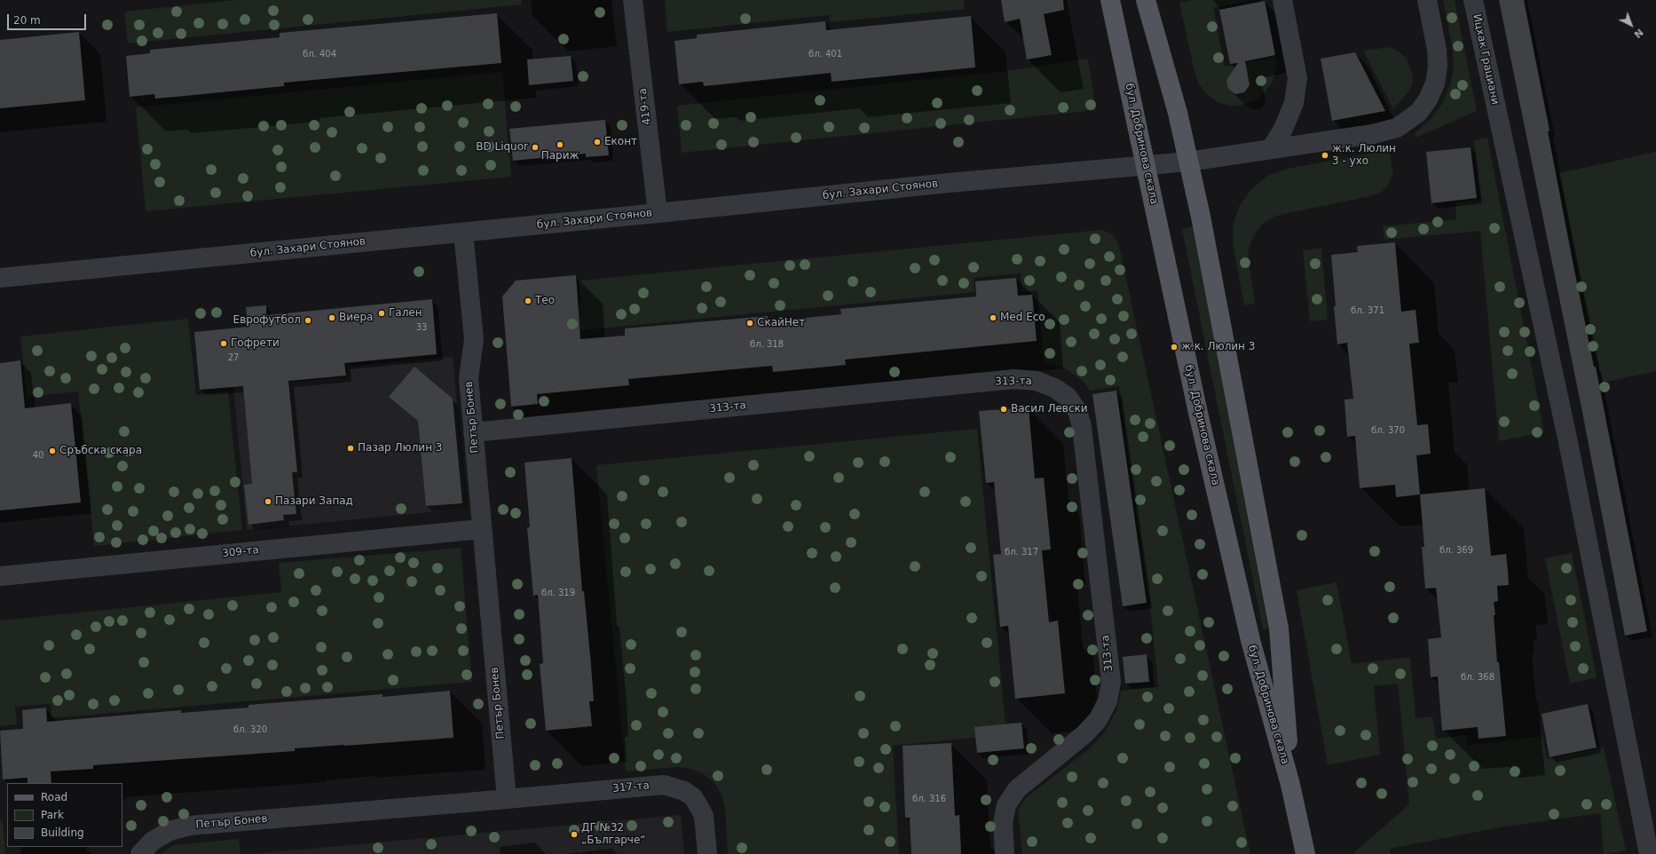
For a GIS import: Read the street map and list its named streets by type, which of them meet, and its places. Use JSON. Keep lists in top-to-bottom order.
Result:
{
  "streets": {
    "main road": ["бул. Добринова скала"],
    "street": [
      "Ицхак Грациани",
      "419-та",
      "бул. Захари Стоянов",
      "313-та",
      "Петър Бонев",
      "309-та",
      "317-та"
    ]
  },
  "crossings": [
    ["419-та", "бул. Захари Стоянов"],
    ["бул. Добринова скала", "бул. Захари Стоянов"],
    ["бул. Захари Стоянов", "Петър Бонев"],
    ["313-та", "Петър Бонев"],
    ["Петър Бонев", "309-та"],
    ["Петър Бонев", "317-та"]
  ],
  "places": [
    "Еконт",
    "Париж",
    "BD Liquor",
    "ж.к. Люлин 3 - ухо",
    "Тео",
    "Гален",
    "Виера",
    "Med Eco",
    "Еврофутбол",
    "СкайНет",
    "Гофрети",
    "ж.к. Люлин 3",
    "Васил Левски",
    "Пазар Люлин 3",
    "Сръбска скара",
    "Пазари Запад",
    "ДГ №32 „Българче“"
  ],
  "house_numbers": [
    "бл. 404",
    "бл. 401",
    "бл. 371",
    "33",
    "бл. 318",
    "27",
    "бл. 370",
    "40",
    "бл. 369",
    "бл. 317",
    "бл. 319",
    "бл. 368",
    "бл. 320",
    "бл. 316"
  ],
  "legend": ["Road", "Park", "Building"],
  "scale_bar": "20 m",
  "north": "bottom right"
}
